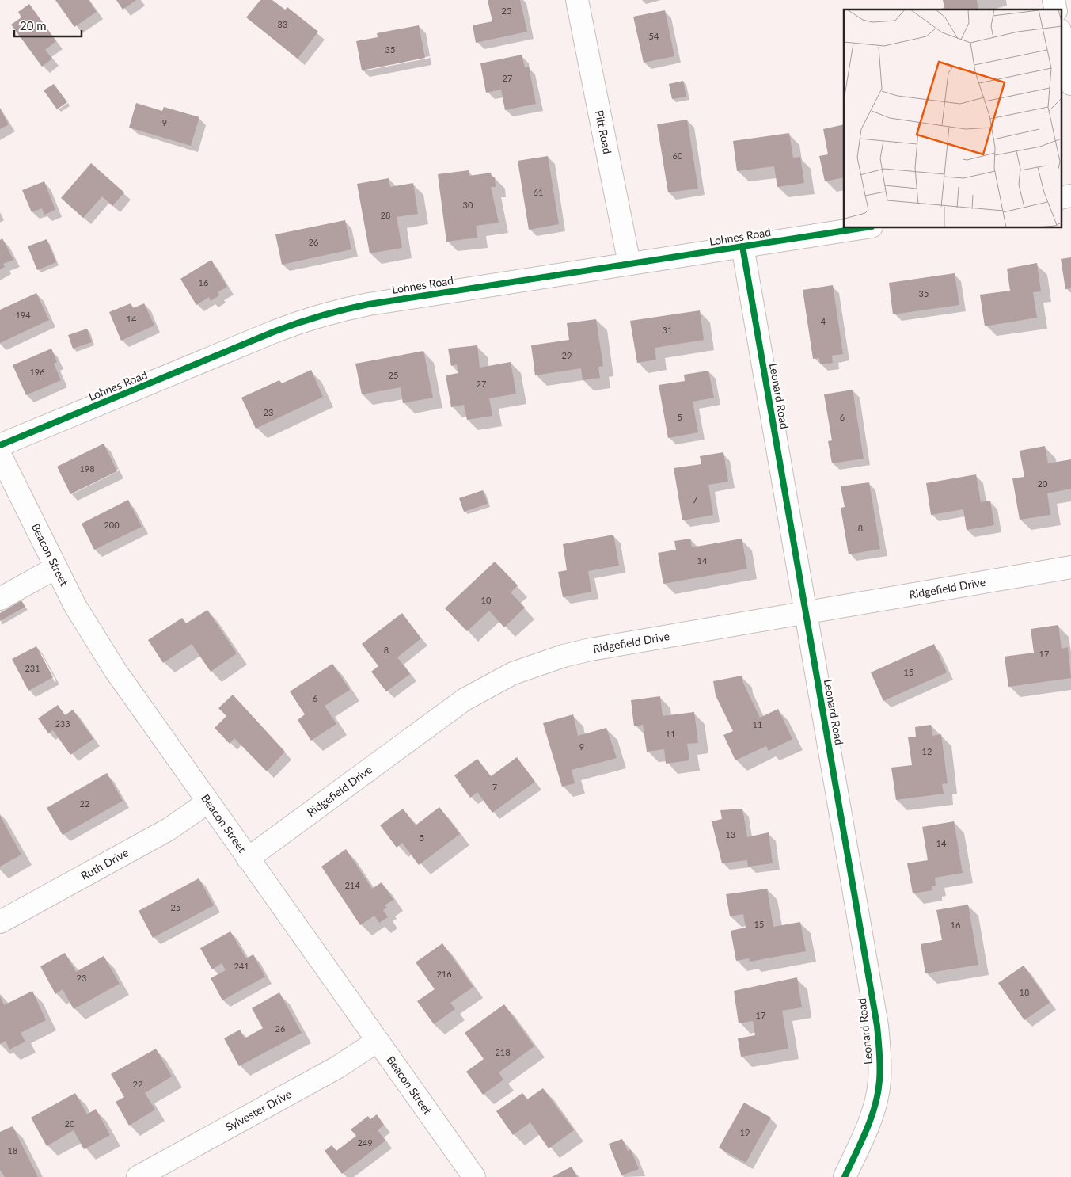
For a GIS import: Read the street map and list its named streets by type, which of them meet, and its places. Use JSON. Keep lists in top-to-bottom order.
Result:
{
  "streets": {
    "street": [
      "Pitt Road",
      "Lohnes Road",
      "Leonard Road",
      "Beacon Street",
      "Ridgefield Drive",
      "Ruth Drive",
      "Sylvester Drive"
    ]
  },
  "crossings": [
    ["Pitt Road", "Lohnes Road"],
    ["Lohnes Road", "Leonard Road"],
    ["Leonard Road", "Ridgefield Drive"],
    ["Beacon Street", "Ridgefield Drive"],
    ["Beacon Street", "Ruth Drive"],
    ["Beacon Street", "Sylvester Drive"]
  ],
  "house_numbers": [
    "25",
    "33",
    "54",
    "35",
    "27",
    "9",
    "60",
    "61",
    "30",
    "28",
    "26",
    "16",
    "35",
    "194",
    "14",
    "4",
    "31",
    "29",
    "196",
    "25",
    "27",
    "23",
    "5",
    "6",
    "198",
    "20",
    "7",
    "200",
    "8",
    "14",
    "10",
    "8",
    "17",
    "231",
    "15",
    "6",
    "233",
    "11",
    "11",
    "9",
    "12",
    "7",
    "22",
    "13",
    "5",
    "14",
    "214",
    "25",
    "15",
    "16",
    "241",
    "216",
    "23",
    "18",
    "17",
    "26",
    "218",
    "22",
    "20",
    "19",
    "249",
    "18"
  ],
  "scale_bar": "20 m"
}
